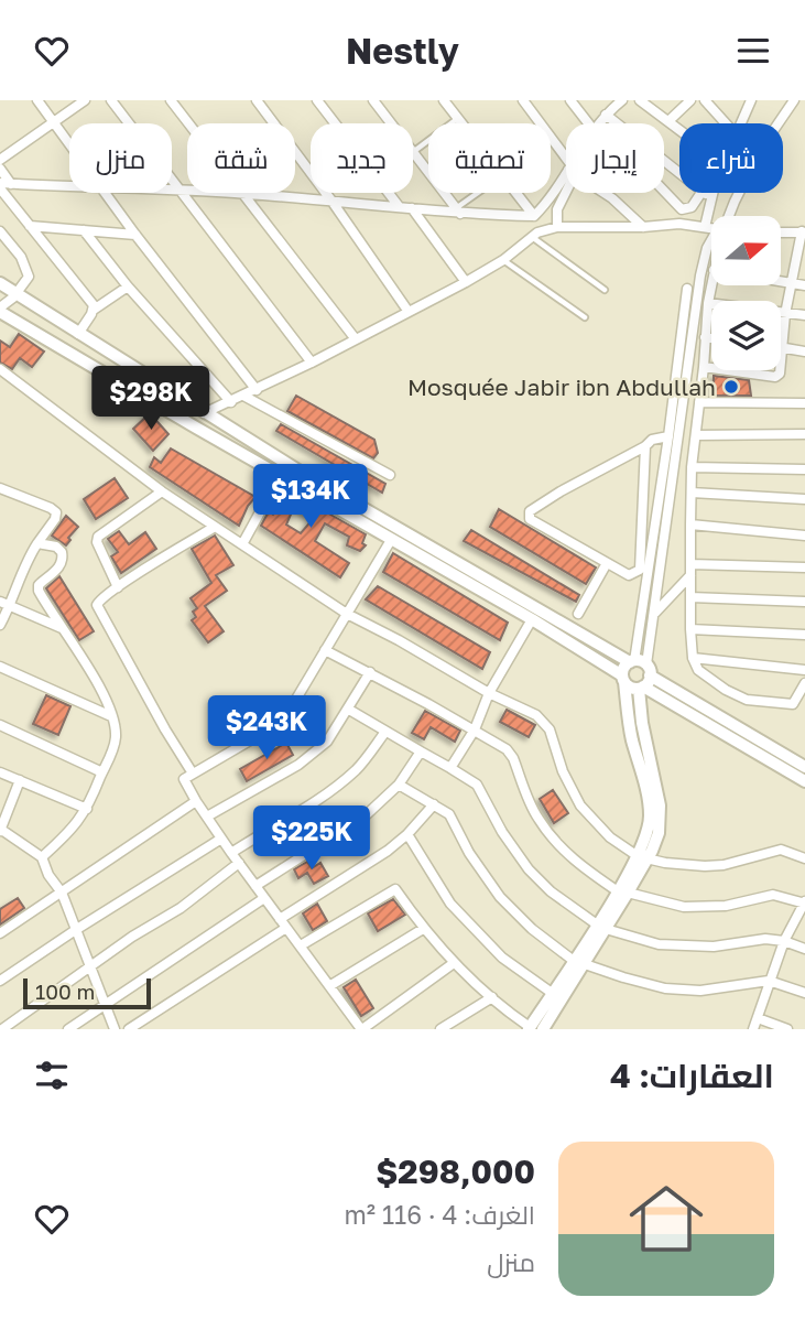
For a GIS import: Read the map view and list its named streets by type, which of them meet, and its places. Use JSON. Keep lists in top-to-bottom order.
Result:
{
  "places": ["Mosquée Jabir ibn Abdullah"],
  "scale_bar": "100 m",
  "north": "right",
  "page": {
    "header": "Nestly",
    "chip": [
      "شراء",
      "إيجار",
      "تصفية",
      "جديد",
      "شقة",
      "منزل"
    ],
    "price": [
      "$298K",
      "$134K",
      "$243K",
      "$225K"
    ],
    "scale": "100 m",
    "heading": "العقارات: 4",
    "list": [
      {
        "name": "$298,000",
        "note": "الغرف: 4 · 116 m² · منزل"
      }
    ]
  }
}
